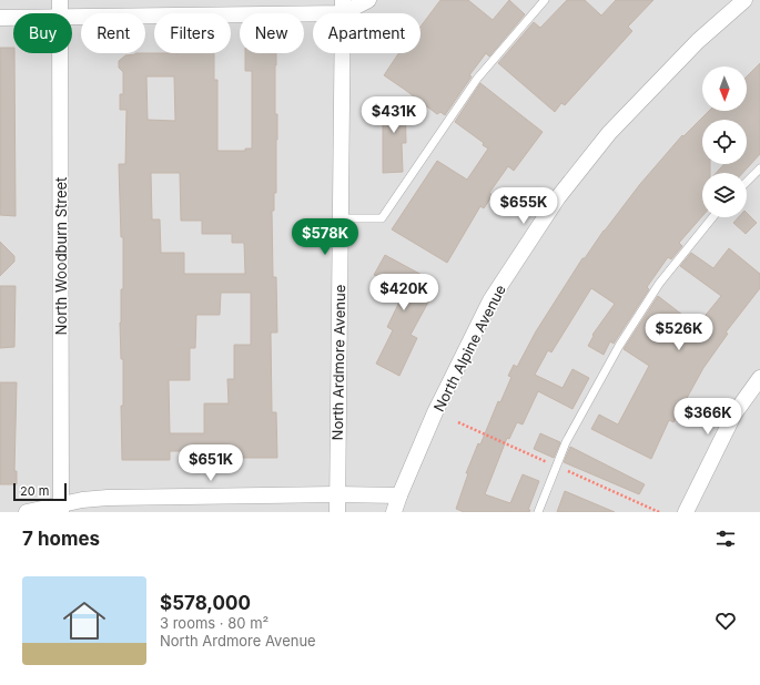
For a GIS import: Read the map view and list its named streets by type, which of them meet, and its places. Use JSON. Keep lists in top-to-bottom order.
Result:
{
  "streets": {
    "street": ["North Woodburn Street", "North Alpine Avenue", "North Ardmore Avenue"]
  },
  "scale_bar": "20 m",
  "north": "bottom",
  "page": {
    "chip": [
      "Buy",
      "Rent",
      "Filters",
      "New",
      "Apartment"
    ],
    "price": [
      "$431K",
      "$655K",
      "$578K",
      "$420K",
      "$526K",
      "$366K",
      "$651K"
    ],
    "scale": "20 m",
    "heading": "7 homes",
    "list": [
      {
        "name": "$578,000",
        "note": "3 rooms · 80 m² · North Ardmore Avenue"
      }
    ]
  }
}
